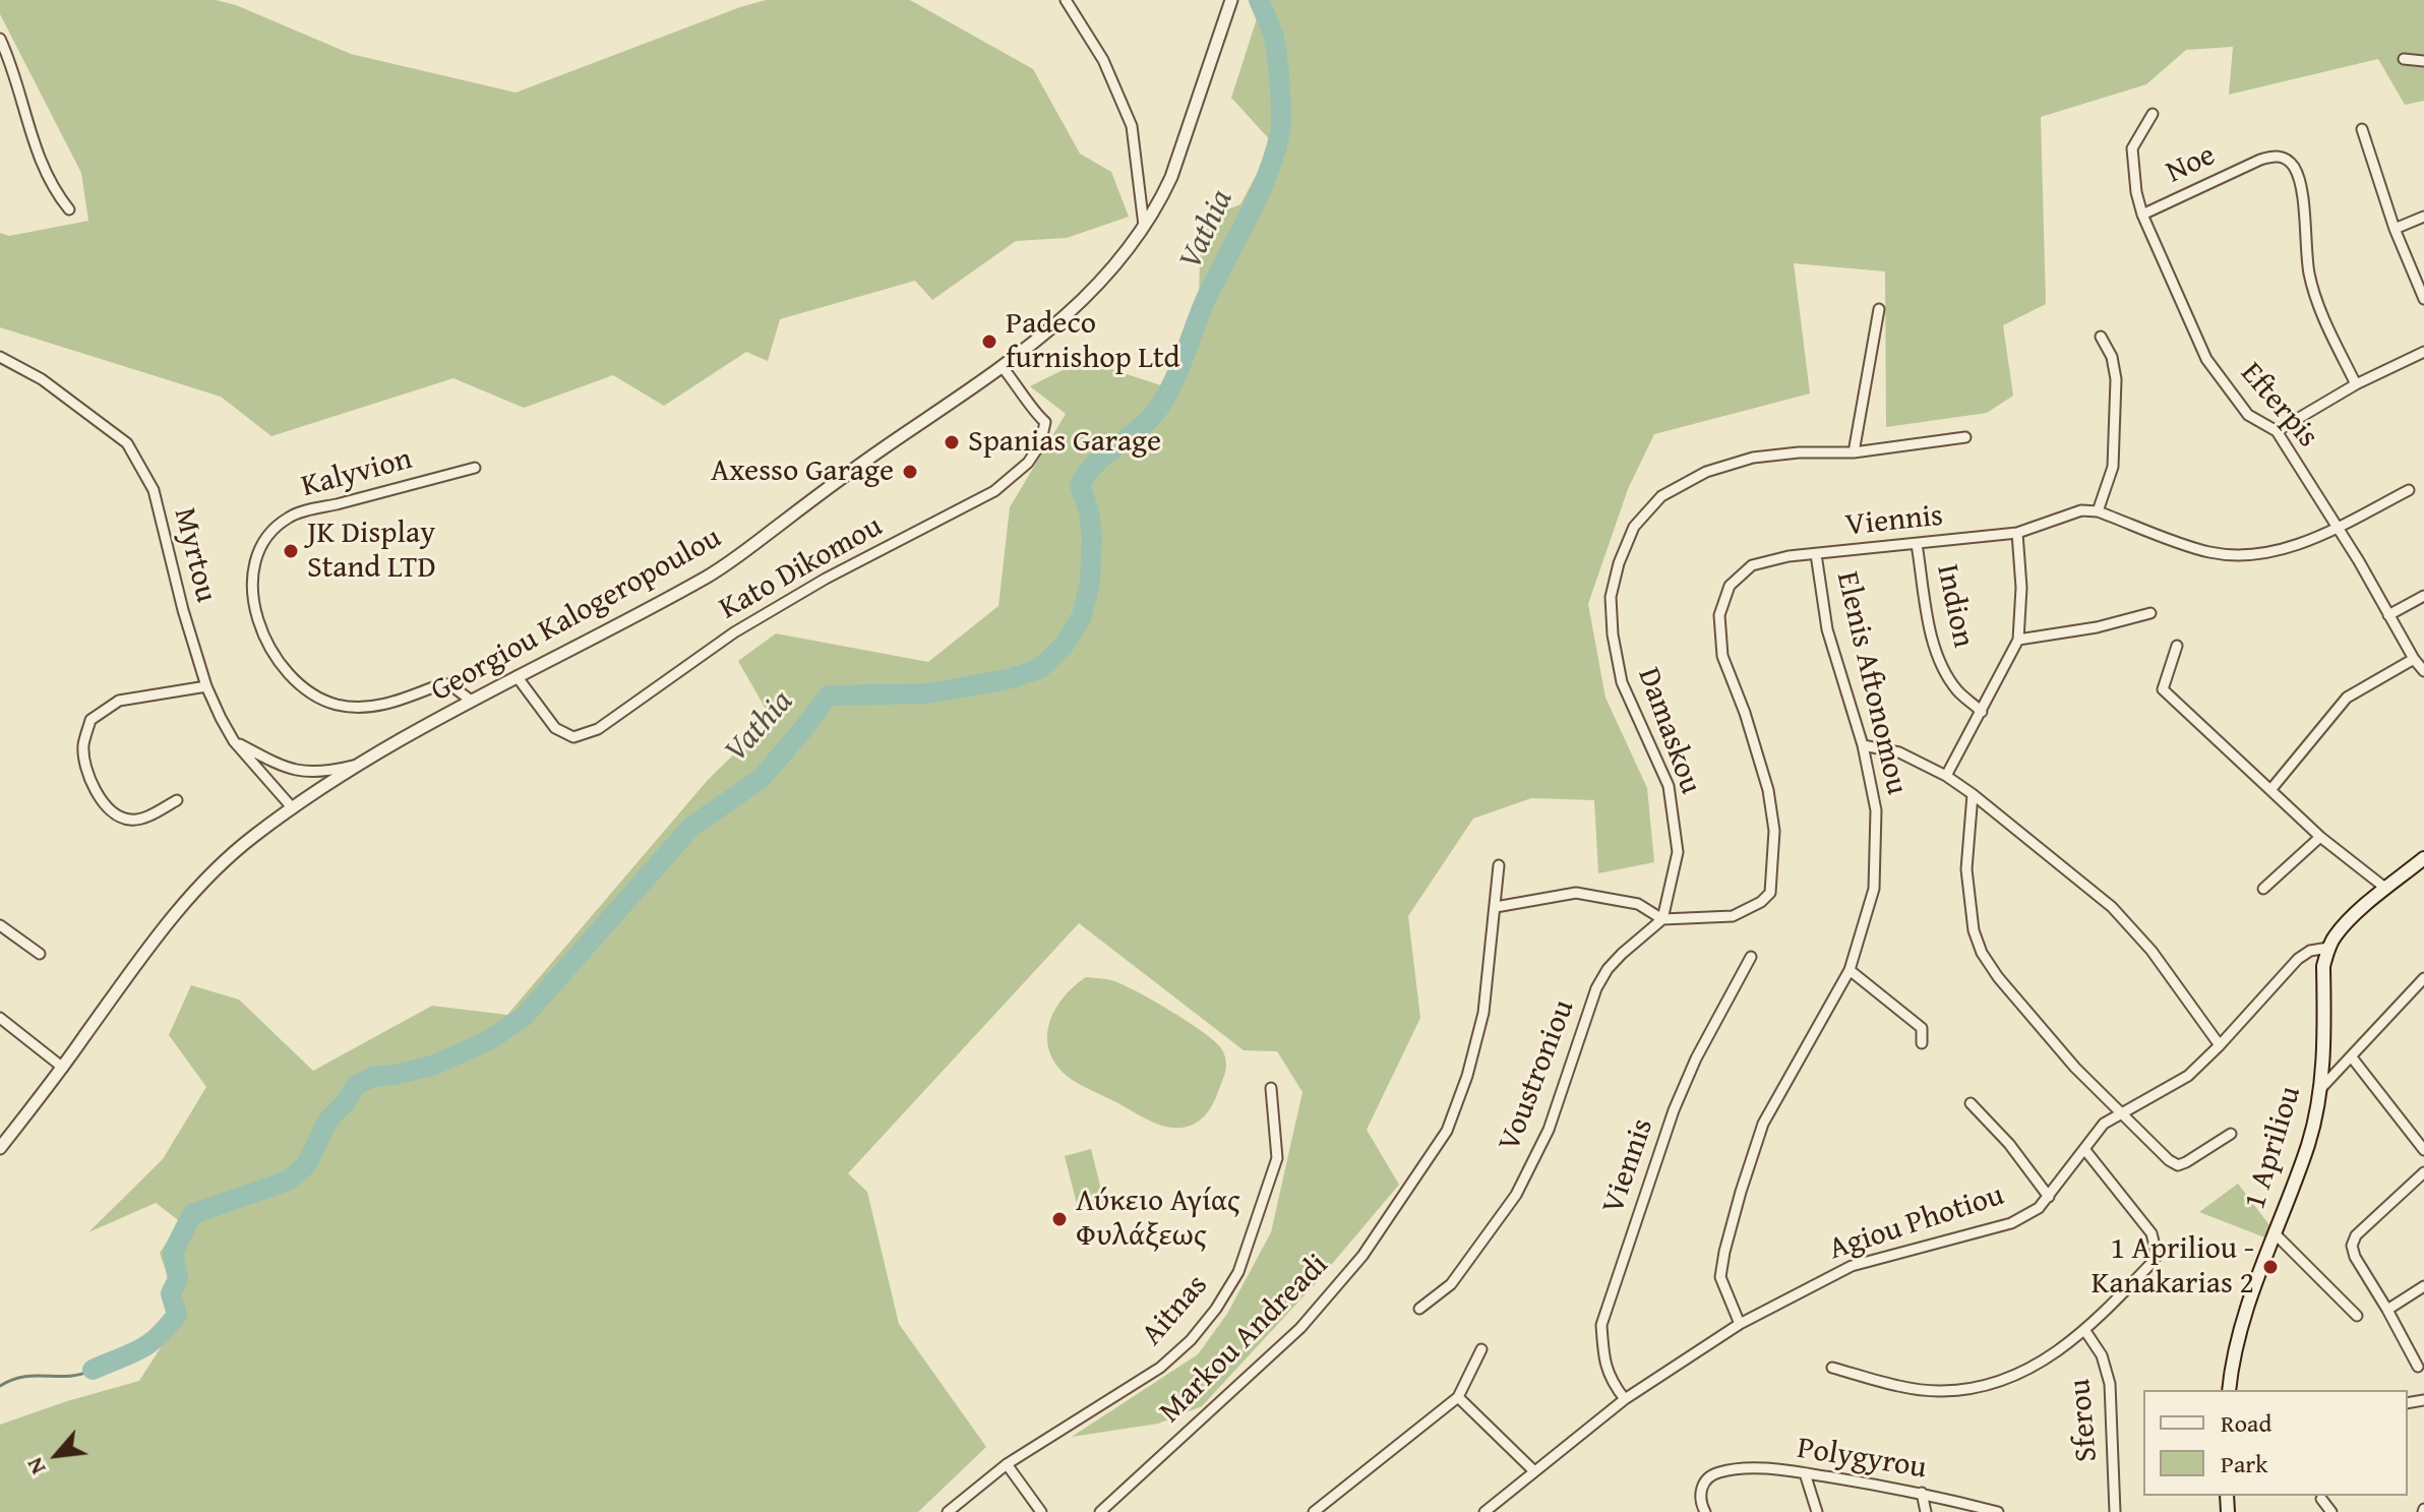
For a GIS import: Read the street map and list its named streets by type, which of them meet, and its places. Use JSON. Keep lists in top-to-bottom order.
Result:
{
  "streets": {
    "main road": ["1 Apriliou"],
    "street": [
      "Noe",
      "Efterpis",
      "Kalyvion",
      "Viennis",
      "Myrtou",
      "Kato Dikomou",
      "Indion",
      "Georgiou Kalogeropoulou",
      "Elenis Aftonomou",
      "Damaskou",
      "Voustroniou",
      "Agiou Photiou",
      "Aitnas",
      "Markou Andreadi",
      "Sferou",
      "Polygyrou"
    ]
  },
  "crossings": [
    ["Noe", "Efterpis"],
    ["Kalyvion", "Georgiou Kalogeropoulou"],
    ["Viennis", "Indion"],
    ["Viennis", "Elenis Aftonomou"],
    ["Viennis", "Damaskou"],
    ["Viennis", "Voustroniou"],
    ["Viennis", "Agiou Photiou"],
    ["Myrtou", "Georgiou Kalogeropoulou"],
    ["Kato Dikomou", "Georgiou Kalogeropoulou"],
    ["Elenis Aftonomou", "Agiou Photiou"],
    ["Damaskou", "Voustroniou"],
    ["1 Apriliou", "Agiou Photiou"]
  ],
  "water": ["Vathia"],
  "places": [
    "Padeco furnishop Ltd",
    "Spanias Garage",
    "Axesso Garage",
    "JK Display Stand LTD",
    "Λύκειο Αγίας Φυλάξεως",
    "1 Apriliou - Kanakarias 2"
  ],
  "legend": ["Road", "Park"],
  "north": "bottom left"
}
